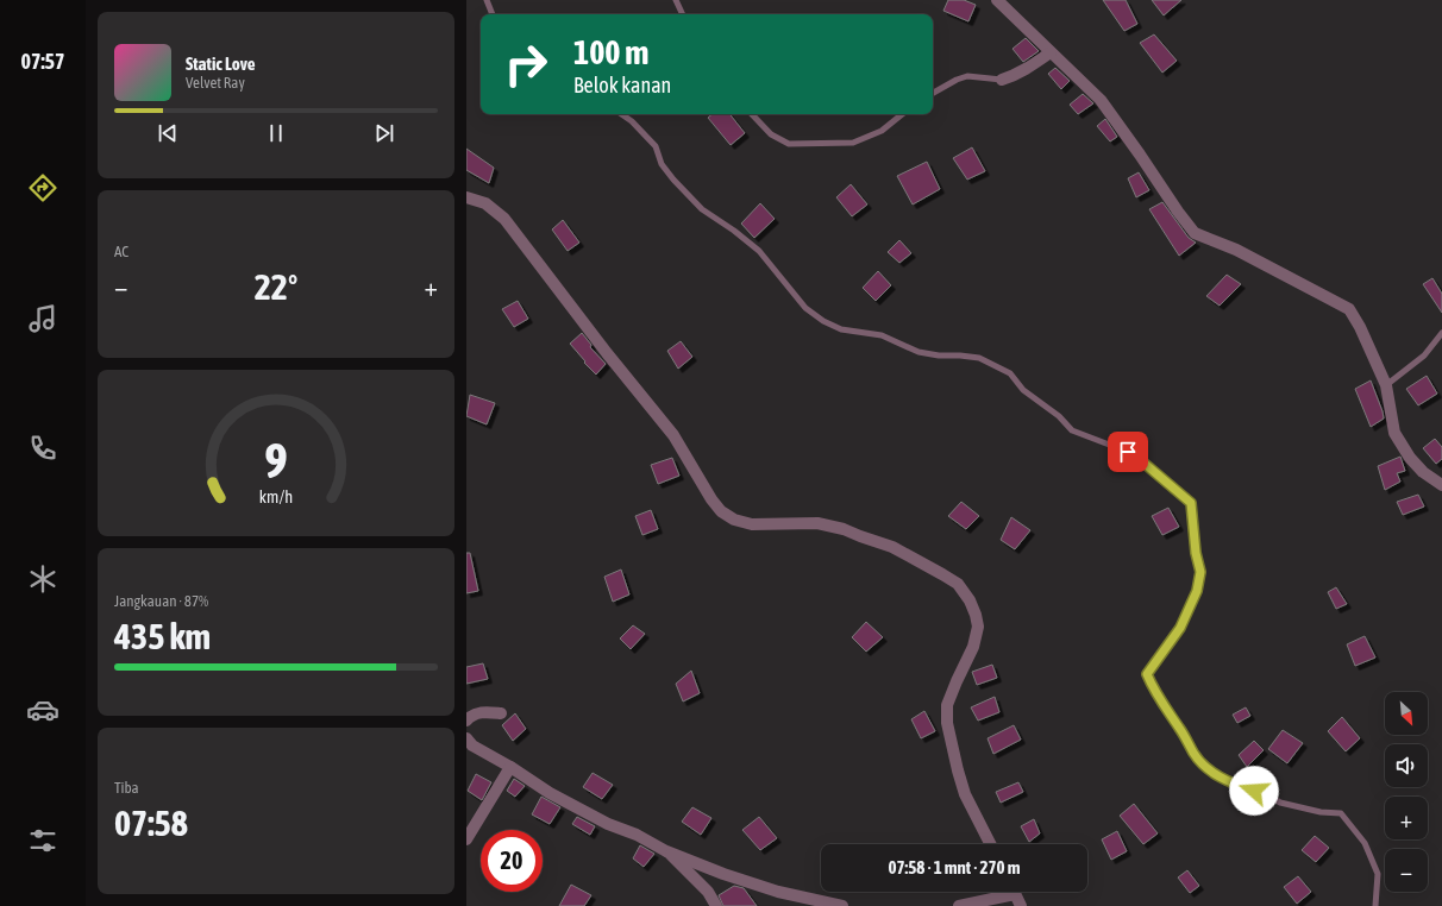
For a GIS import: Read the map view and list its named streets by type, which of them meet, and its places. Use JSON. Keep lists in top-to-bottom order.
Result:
{
  "north": "bottom right",
  "page": {
    "tabs": "07:57",
    "turn": ["100 m", "Belok kanan"],
    "song": ["Static Love", "Velvet Ray"],
    "tile": [
      "AC",
      ["Jangkauan · 87%", "435 km"],
      ["Tiba", "07:58"]
    ],
    "heat": ["−", "22°", "+"],
    "map_buttons": ["+", "−"],
    "limit": "20",
    "trip": "07:58 · 1 mnt · 270 m",
    "gauge": ["9", "km/h"]
  }
}
